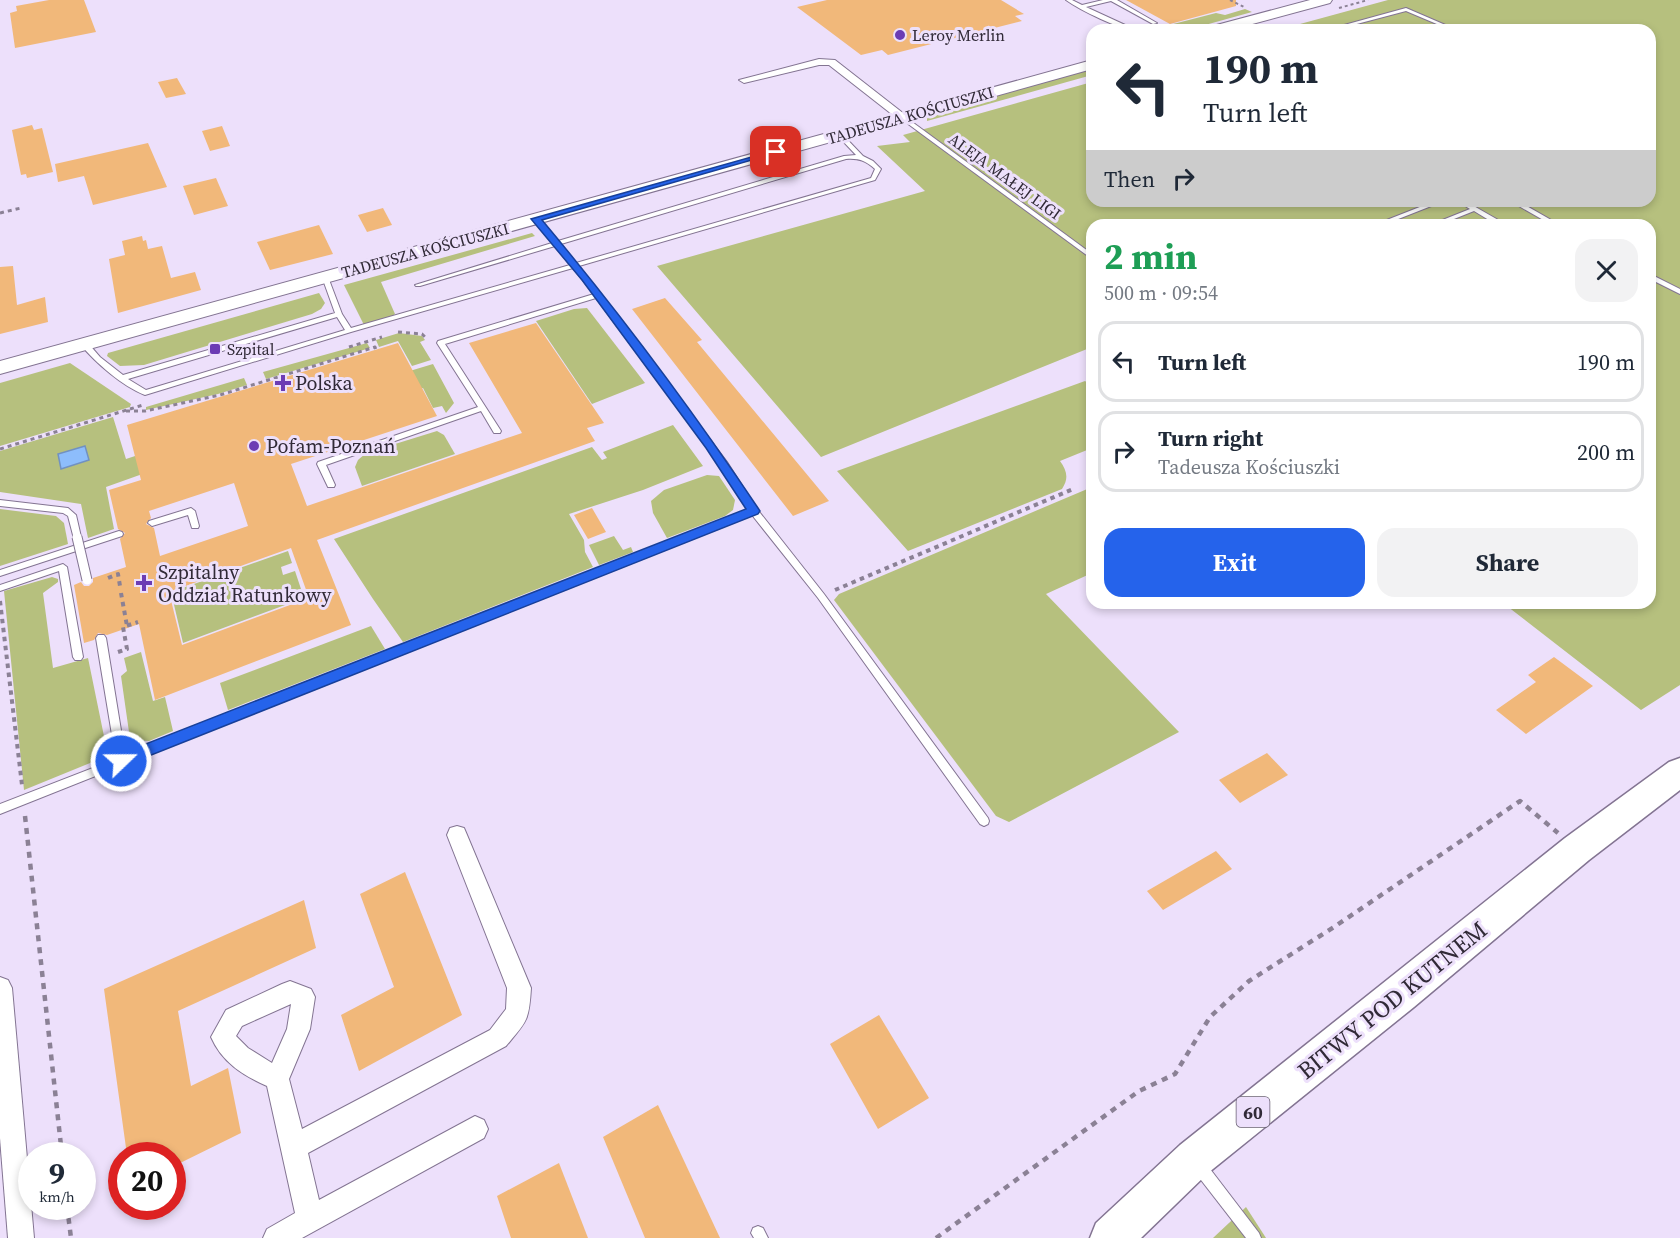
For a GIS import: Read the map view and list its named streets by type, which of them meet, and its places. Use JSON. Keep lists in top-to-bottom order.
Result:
{
  "streets": {
    "main road": ["BITWY POD KUTNEM", "60"],
    "street": ["TADEUSZA KOŚCIUSZKI"],
    "lane": ["ALEJA MAŁEJ LIGI"]
  },
  "crossings": [
    ["TADEUSZA KOŚCIUSZKI", "ALEJA MAŁEJ LIGI"]
  ],
  "places": {
    "other": ["Leroy Merlin", "Pofam-Poznań"],
    "transit": ["Szpital"],
    "health": ["Polska", "Szpitalny Oddział Ratunkowy"]
  },
  "page": {
    "turn": ["190 m", "Turn left"],
    "then": "Then",
    "heading": ["2 min", "500 m · 09:54"],
    "list": [
      {
        "name": "Turn left",
        "value": "190 m"
      },
      {
        "name": "Turn right",
        "note": "Tadeusza Kościuszki",
        "value": "200 m"
      }
    ],
    "buttons": ["Exit", "Share"],
    "speed": "9 km/h",
    "limit": "20"
  }
}
